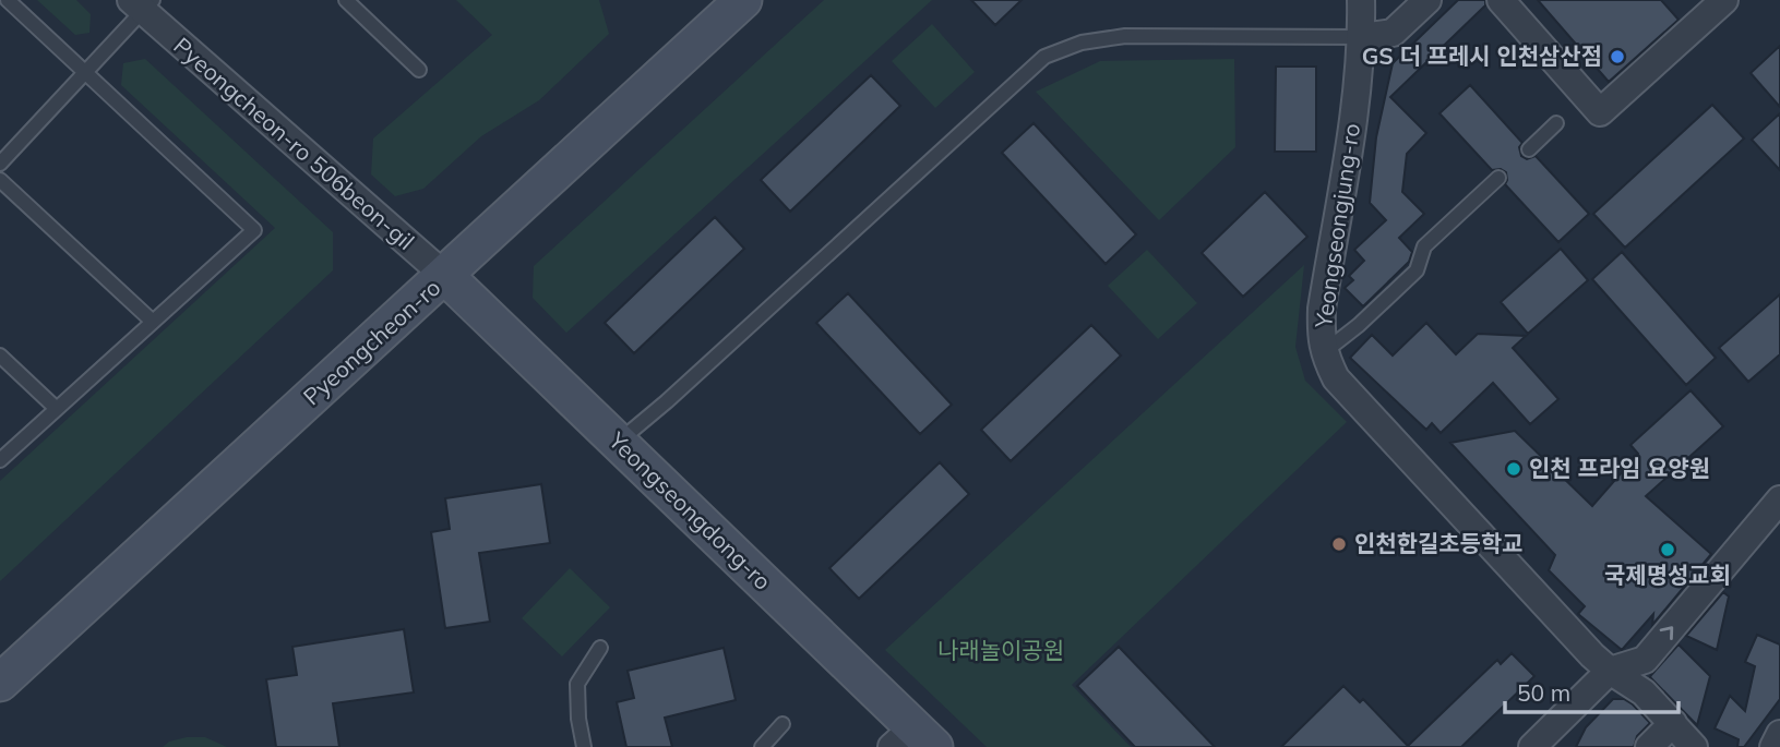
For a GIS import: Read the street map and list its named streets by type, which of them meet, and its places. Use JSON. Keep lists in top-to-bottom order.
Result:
{
  "streets": {
    "main road": ["Pyeongcheon-ro", "Yeongseongdong-ro"],
    "street": ["Pyeongcheon-ro 506beon-gil", "Yeongseongjung-ro"]
  },
  "crossings": [
    ["Pyeongcheon-ro 506beon-gil", "Pyeongcheon-ro"],
    ["Pyeongcheon-ro 506beon-gil", "Yeongseongdong-ro"],
    ["Pyeongcheon-ro", "Yeongseongdong-ro"]
  ],
  "parks": ["나래놀이공원"],
  "places": [
    "GS 더 프레시 인천삼산점",
    "인천 프라임 요양원",
    "인천한길초등학교",
    "국제명성교회"
  ],
  "scale_bar": "50 m"
}
